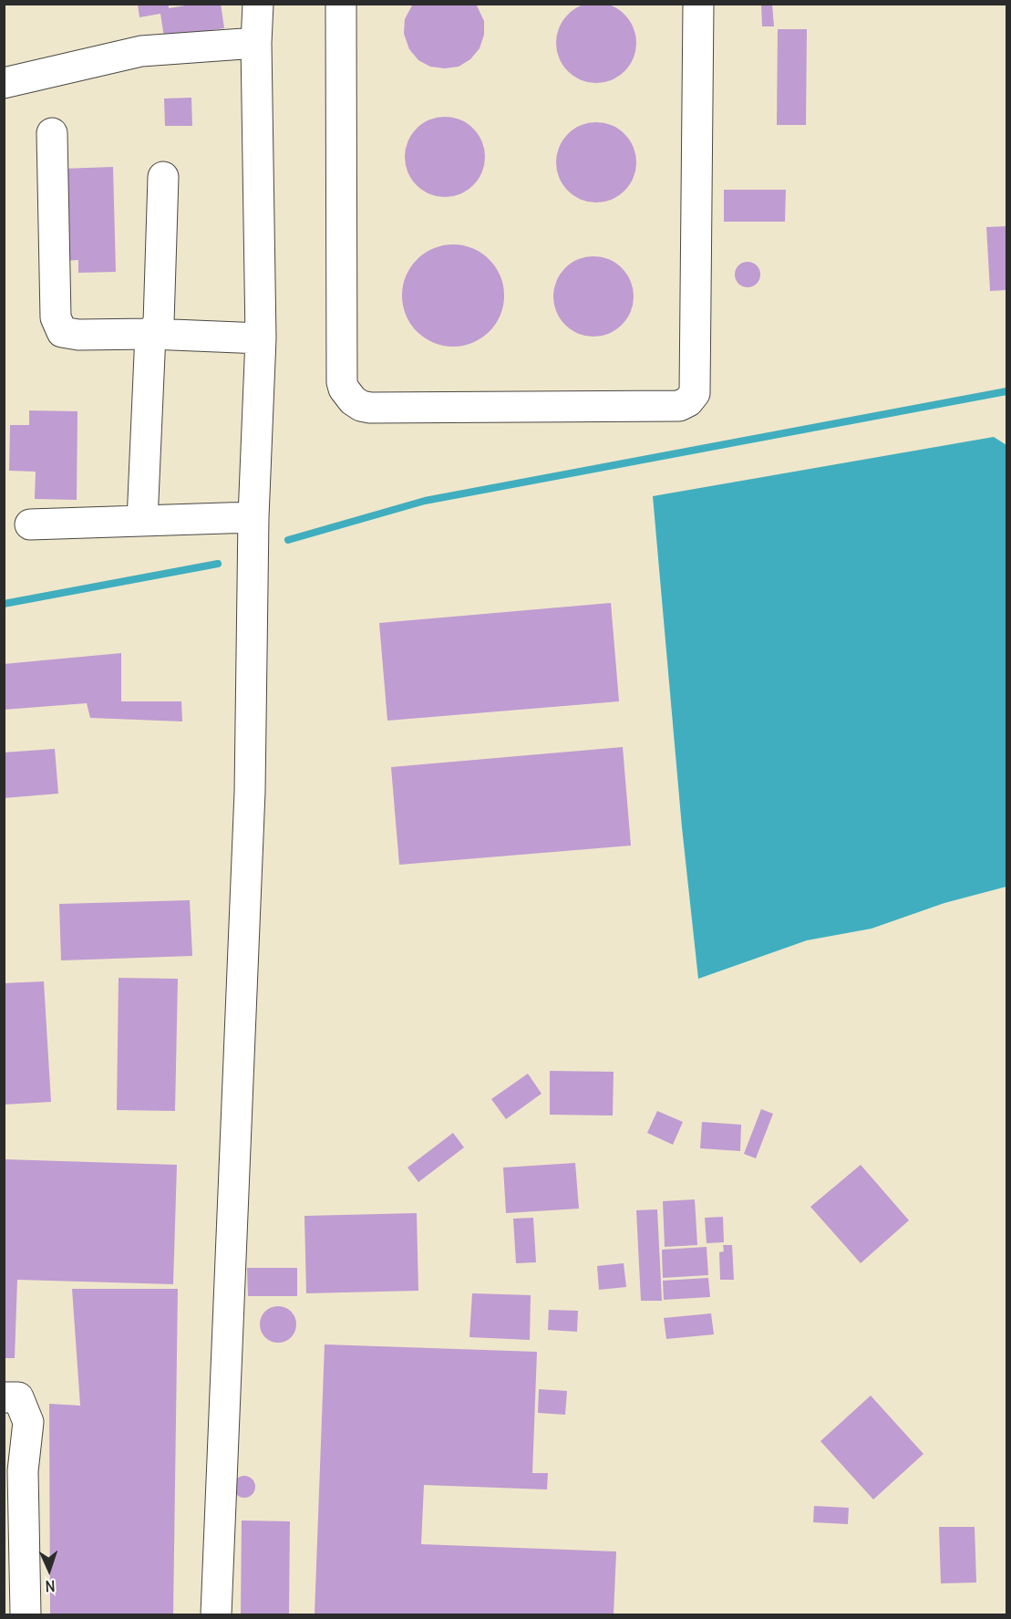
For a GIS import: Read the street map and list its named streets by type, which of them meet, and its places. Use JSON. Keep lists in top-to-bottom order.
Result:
{
  "north": "bottom"
}
